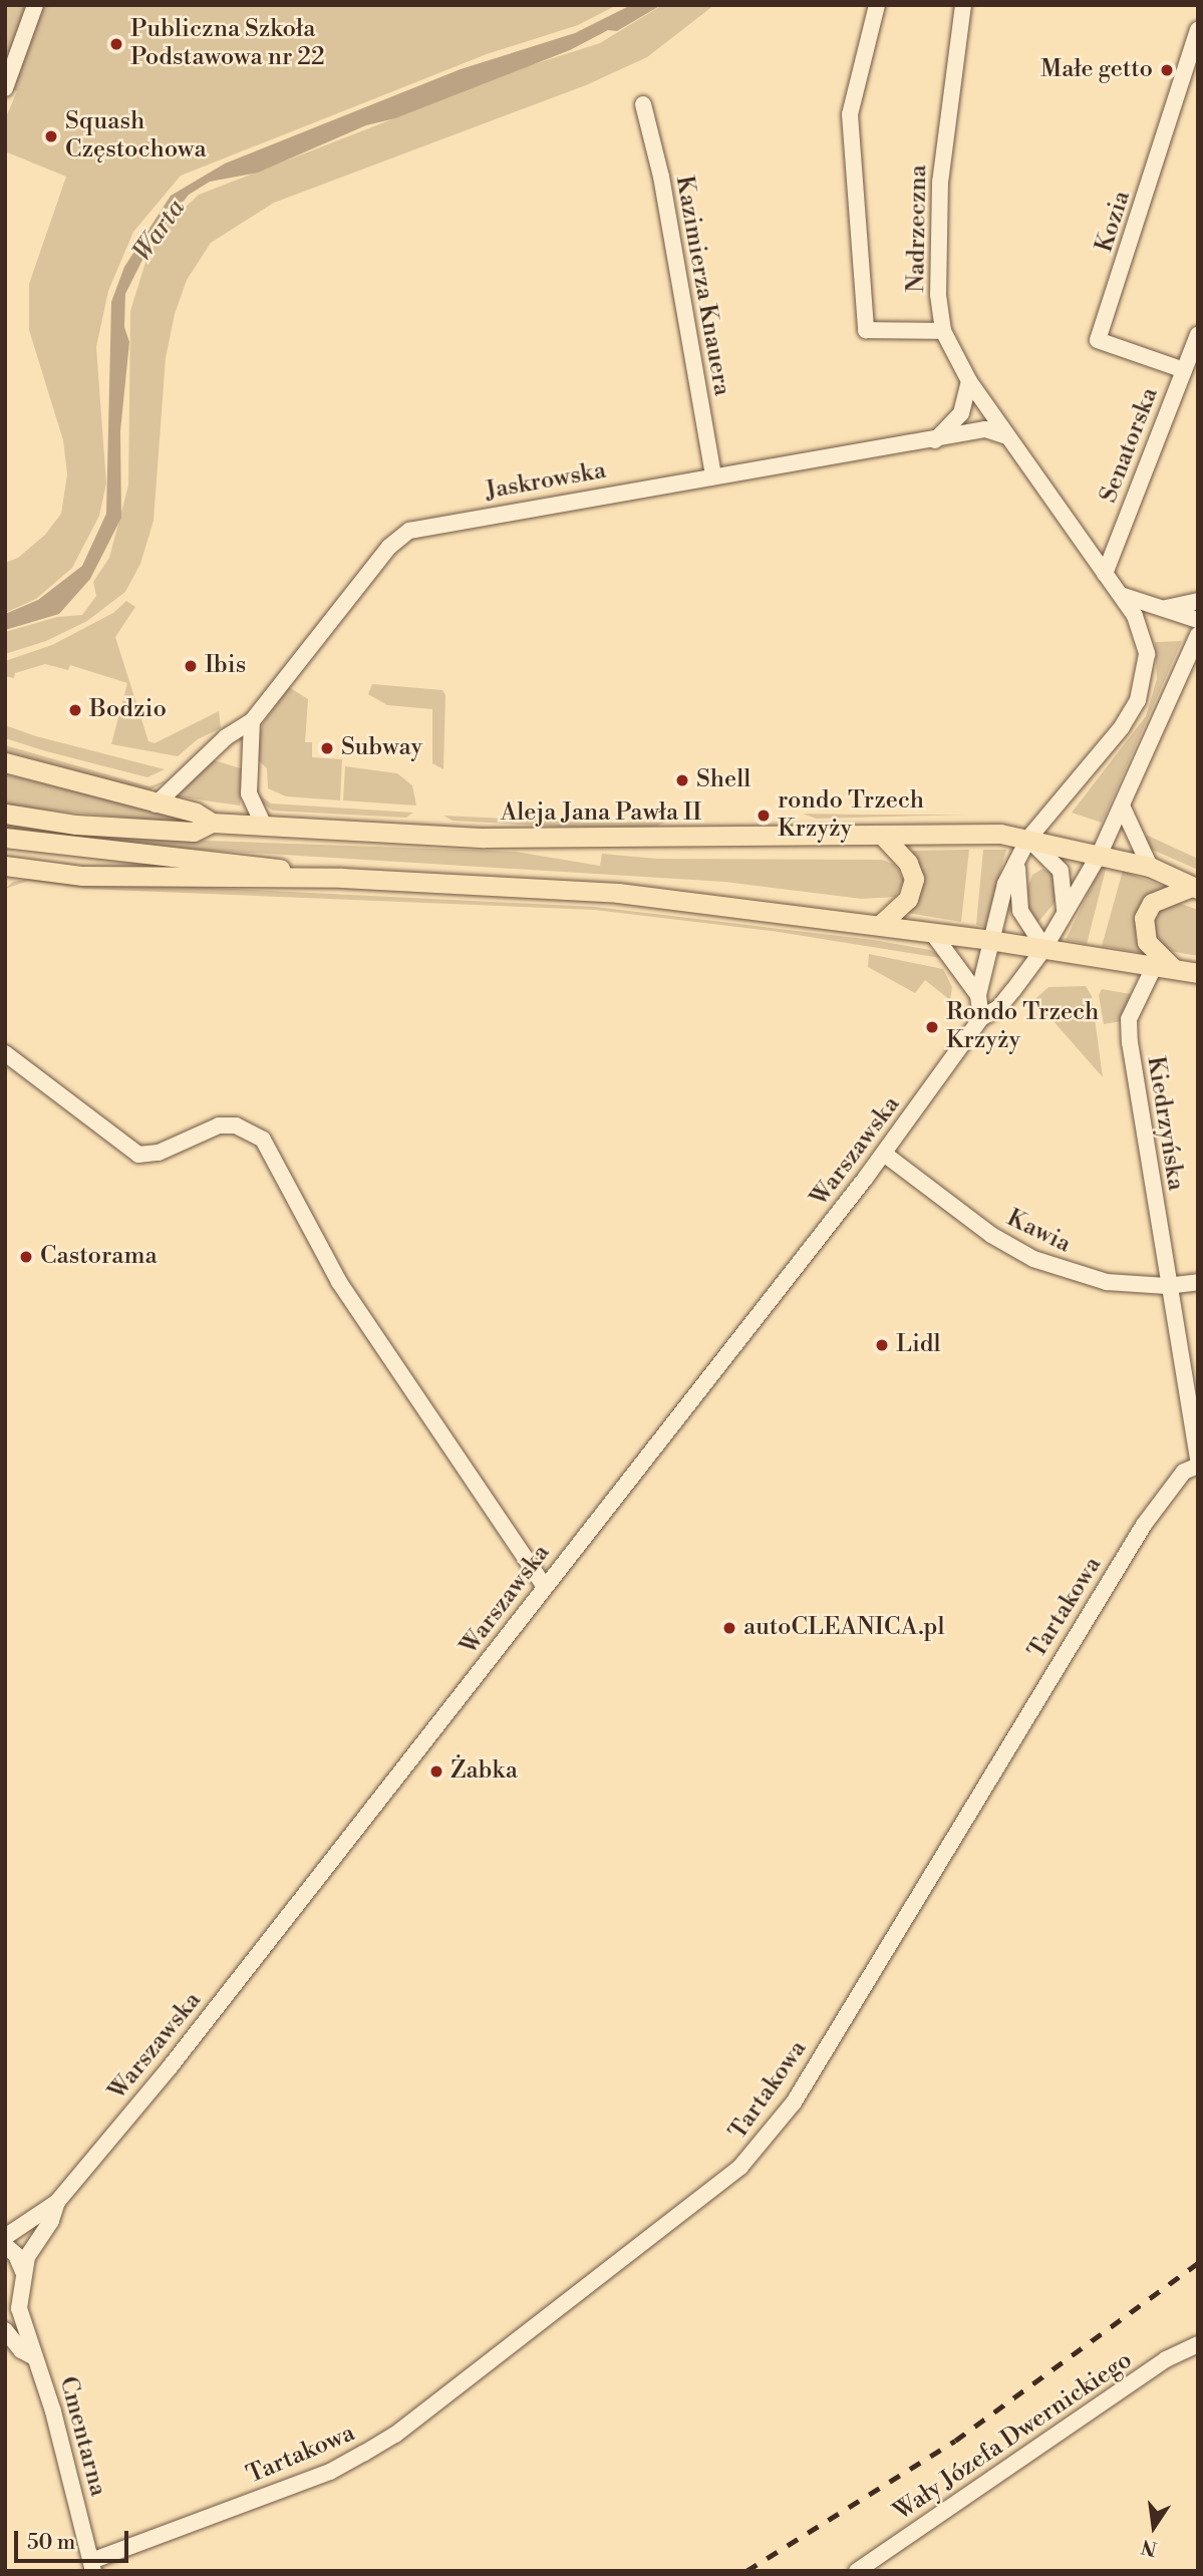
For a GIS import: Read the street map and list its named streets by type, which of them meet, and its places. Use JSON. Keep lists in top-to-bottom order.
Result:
{
  "streets": {
    "main road": ["Aleja Jana Pawła II"],
    "street": [
      "Kozia",
      "Nadrzeczna",
      "Kazimierza Knauera",
      "Senatorska",
      "Jaskrowska",
      "Kiedrzyńska",
      "Warszawska",
      "Kawia",
      "Tartakowa",
      "Cmentarna",
      "Wały Józefa Dwernickiego"
    ]
  },
  "crossings": [
    ["Kozia", "Senatorska"],
    ["Nadrzeczna", "Senatorska"],
    ["Nadrzeczna", "Jaskrowska"],
    ["Nadrzeczna", "Aleja Jana Pawła II"],
    ["Kazimierza Knauera", "Jaskrowska"],
    ["Jaskrowska", "Aleja Jana Pawła II"],
    ["Aleja Jana Pawła II", "Warszawska"],
    ["Kiedrzyńska", "Kawia"],
    ["Warszawska", "Kawia"],
    ["Warszawska", "Cmentarna"],
    ["Tartakowa", "Cmentarna"]
  ],
  "water": ["Warta"],
  "places": [
    "Publiczna Szkoła Podstawowa nr 22",
    "Małe getto",
    "Squash Częstochowa",
    "Ibis",
    "Bodzio",
    "Subway",
    "Shell",
    "rondo Trzech Krzyży",
    "Rondo Trzech Krzyży",
    "Castorama",
    "Lidl",
    "autoCLEANICA.pl",
    "Żabka"
  ],
  "scale_bar": "50 m",
  "north": "bottom"
}
